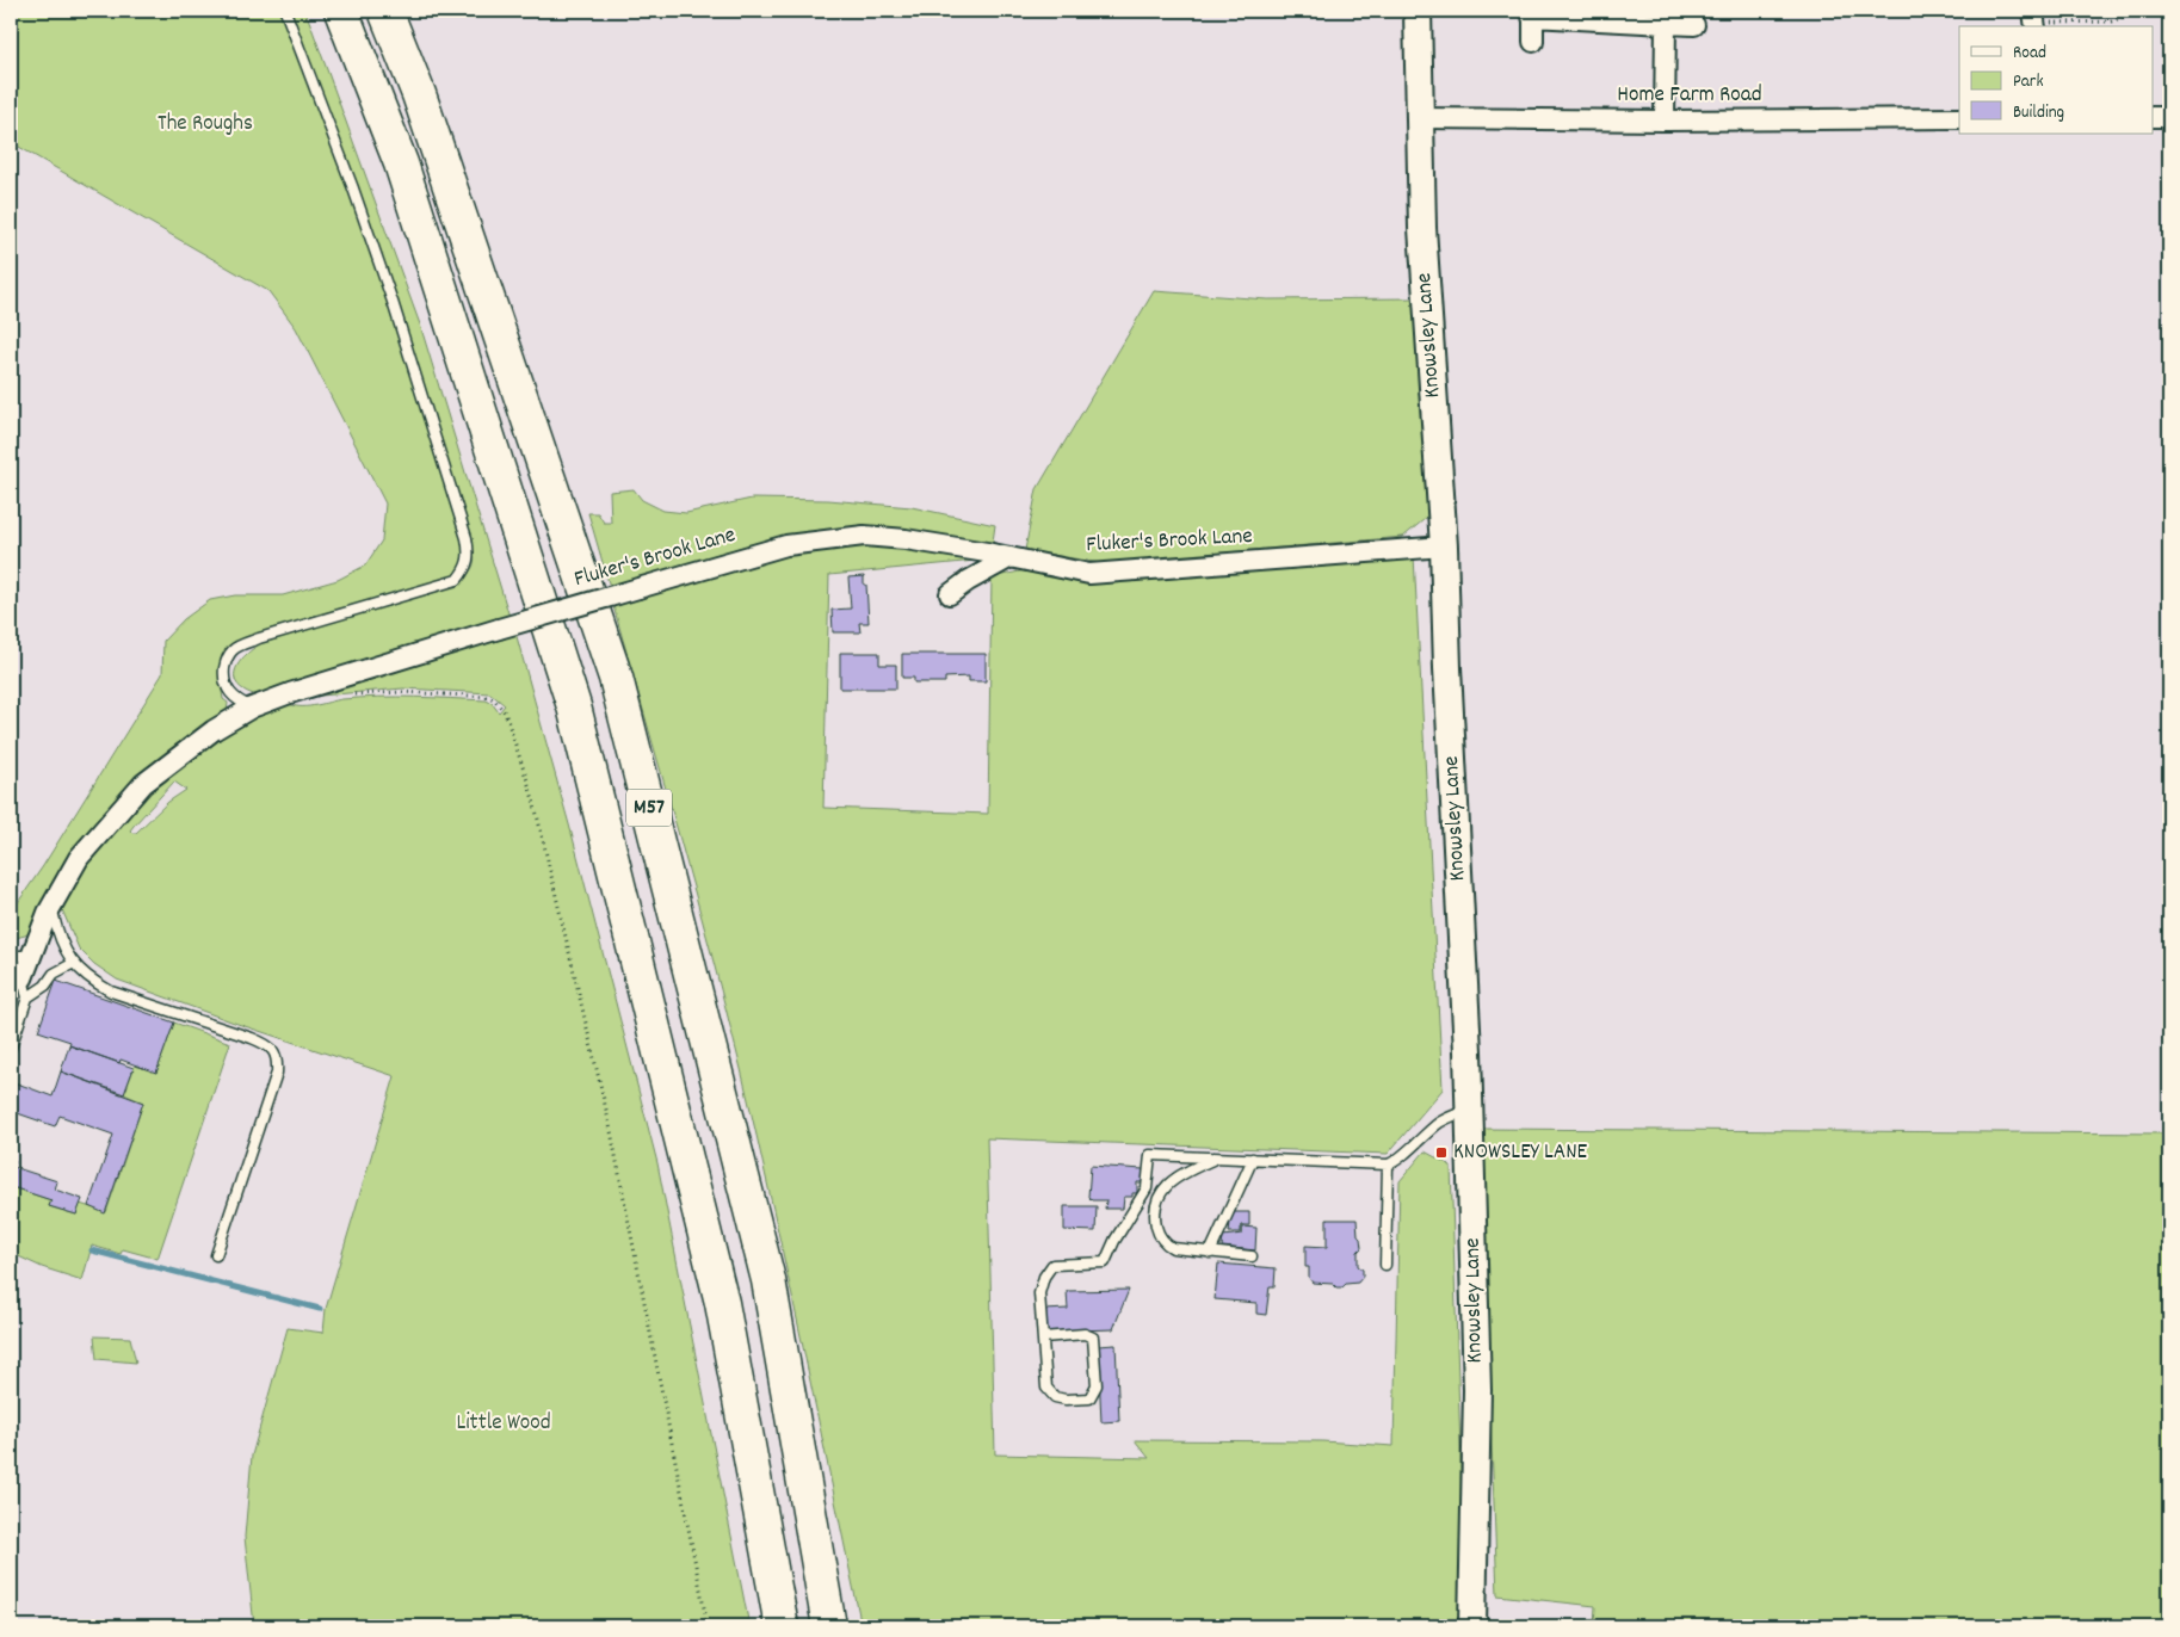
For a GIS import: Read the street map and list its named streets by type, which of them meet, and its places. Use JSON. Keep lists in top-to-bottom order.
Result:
{
  "streets": {
    "highway": ["M57"],
    "main road": ["Knowsley Lane"],
    "street": ["Home Farm Road", "Fluker's Brook Lane"]
  },
  "crossings": [
    ["Home Farm Road", "Knowsley Lane"],
    ["Knowsley Lane", "Fluker's Brook Lane"]
  ],
  "parks": ["The Roughs", "Little Wood"],
  "places": {
    "transit": ["KNOWSLEY LANE"]
  },
  "legend": ["Road", "Park", "Building"]
}
